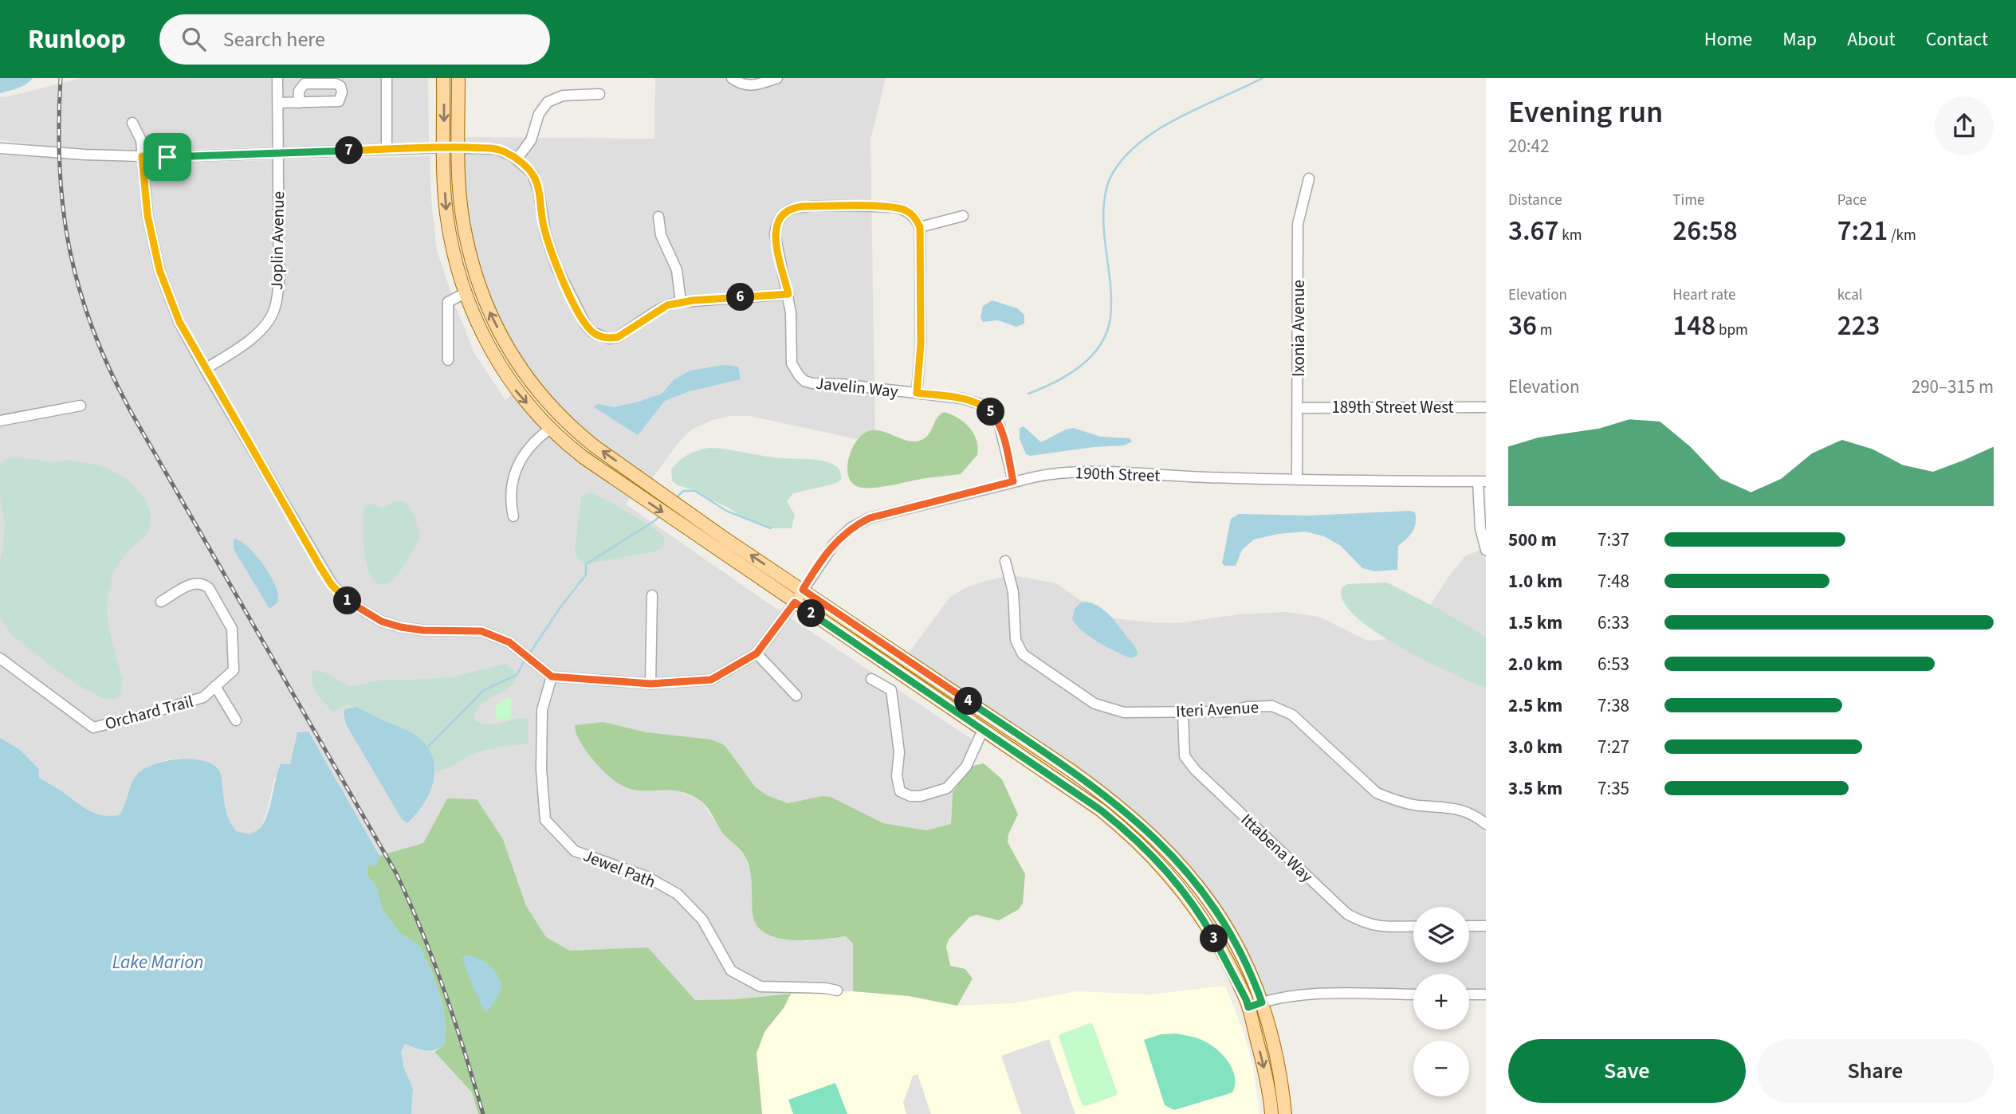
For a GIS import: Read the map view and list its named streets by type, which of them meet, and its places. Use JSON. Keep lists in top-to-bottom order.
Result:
{
  "streets": {
    "street": [
      "Joplin Avenue",
      "Ixonia Avenue",
      "Javelin Way",
      "189th Street West",
      "190th Street",
      "Iteri Avenue",
      "Orchard Trail",
      "Ittabena Way",
      "Jewel Path"
    ]
  },
  "crossings": [
    ["Ixonia Avenue", "189th Street West"],
    ["Ixonia Avenue", "190th Street"],
    ["Javelin Way", "190th Street"],
    ["Iteri Avenue", "Ittabena Way"]
  ],
  "water": ["Lake Marion"],
  "page": {
    "header": "Runloop",
    "search": "Search here",
    "nav": [
      "Home",
      "Map",
      "About",
      "Contact"
    ],
    "heading": ["Evening run", "20:42"],
    "pins": [
      "7",
      "6",
      "5",
      "1",
      "2",
      "4",
      "3"
    ],
    "stats": [
      ["Distance", "3.67 km"],
      ["Time", "26:58"],
      ["Pace", "7:21 /km"],
      ["Elevation", "36 m"],
      ["Heart rate", "148 bpm"],
      ["kcal", "223"]
    ],
    "chart": ["Elevation", "290–315 m"],
    "list": [
      {
        "name": "500 m",
        "note": "7:37"
      },
      {
        "name": "1.0 km",
        "note": "7:48"
      },
      {
        "name": "1.5 km",
        "note": "6:33"
      },
      {
        "name": "2.0 km",
        "note": "6:53"
      },
      {
        "name": "2.5 km",
        "note": "7:38"
      },
      {
        "name": "3.0 km",
        "note": "7:27"
      },
      {
        "name": "3.5 km",
        "note": "7:35"
      }
    ],
    "map_buttons": ["+", "−"],
    "buttons": ["Save", "Share"]
  }
}
